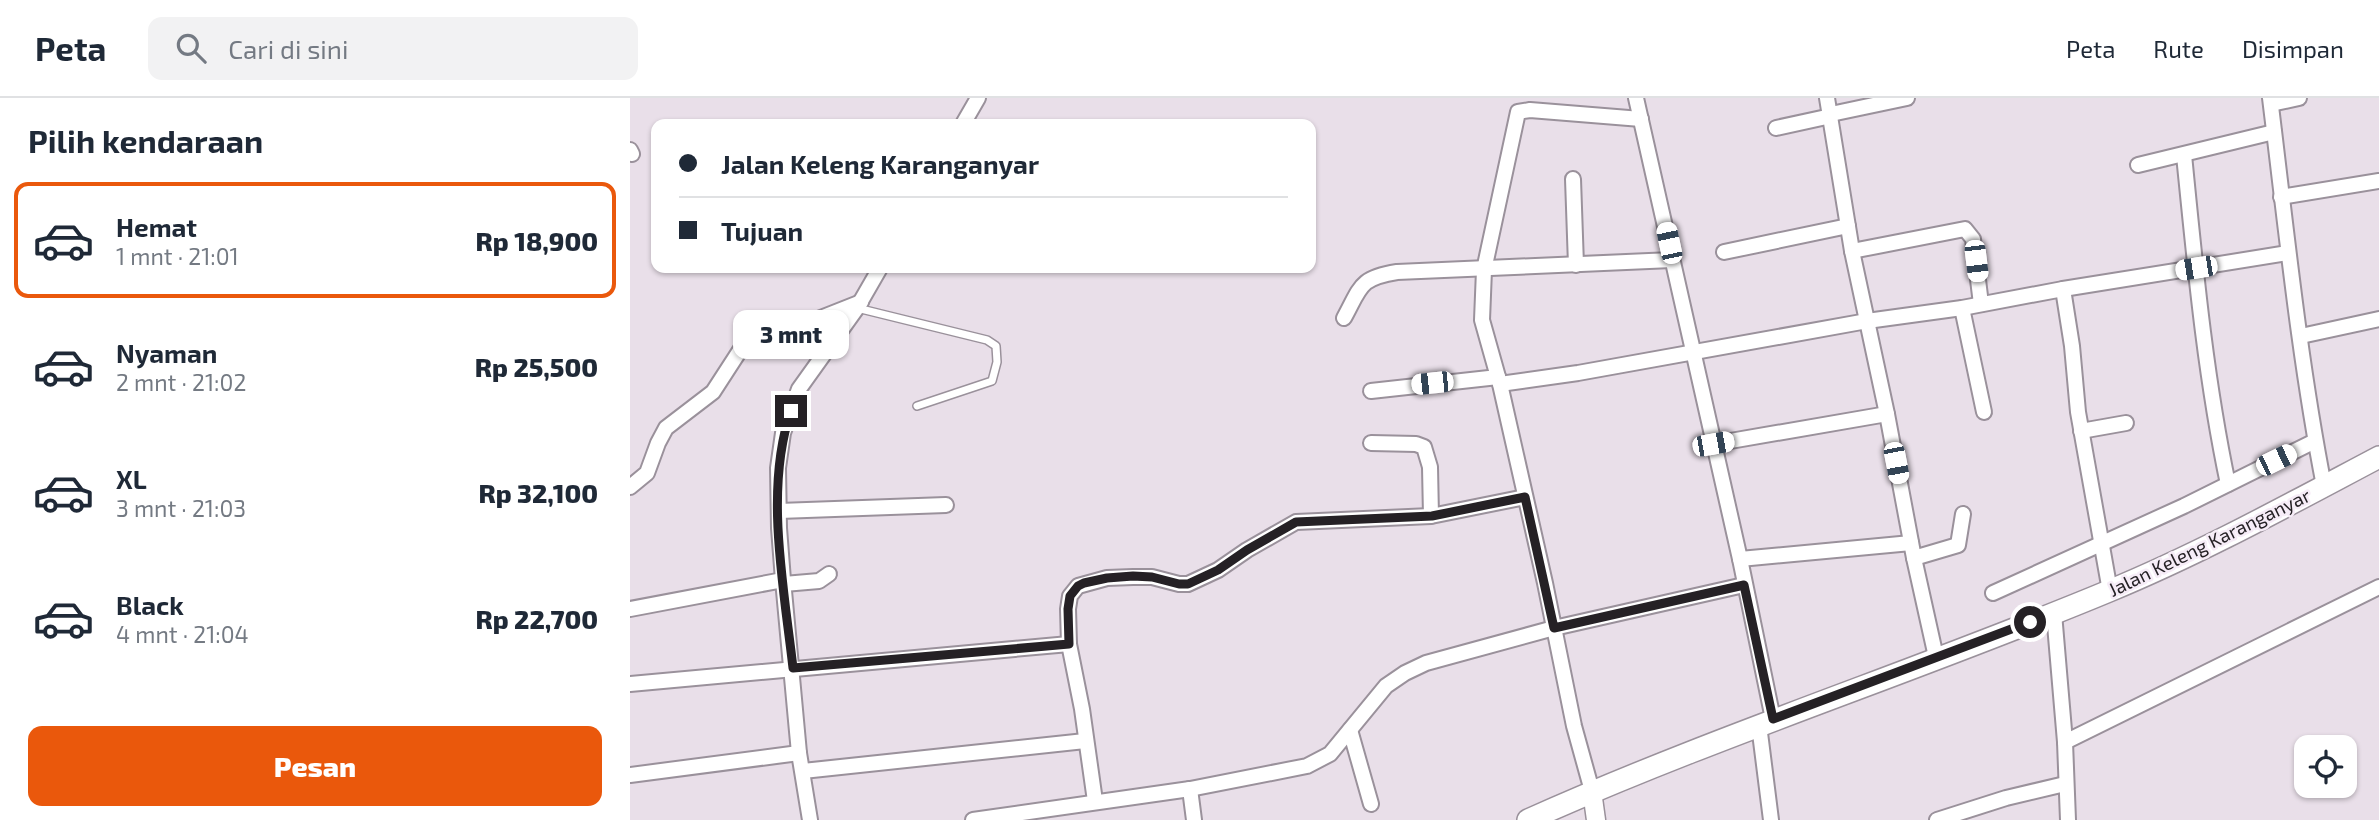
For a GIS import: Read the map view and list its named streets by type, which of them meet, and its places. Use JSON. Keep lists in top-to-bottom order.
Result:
{
  "streets": {
    "main road": ["Jalan Keleng Karanganyar"]
  },
  "page": {
    "header": "Peta",
    "search": "Cari di sini",
    "nav": ["Peta", "Rute", "Disimpan"],
    "heading": "Pilih kendaraan",
    "banner": ["Jalan Keleng Karanganyar", "Tujuan"],
    "list": [
      {
        "name": "Hemat",
        "note": "1 mnt · 21:01",
        "value": "Rp 18,900"
      },
      {
        "name": "Nyaman",
        "note": "2 mnt · 21:02",
        "value": "Rp 25,500"
      },
      {
        "name": "XL",
        "note": "3 mnt · 21:03",
        "value": "Rp 32,100"
      },
      {
        "name": "Black",
        "note": "4 mnt · 21:04",
        "value": "Rp 22,700"
      }
    ],
    "bubble": "3 mnt",
    "buttons": "Pesan"
  }
}
